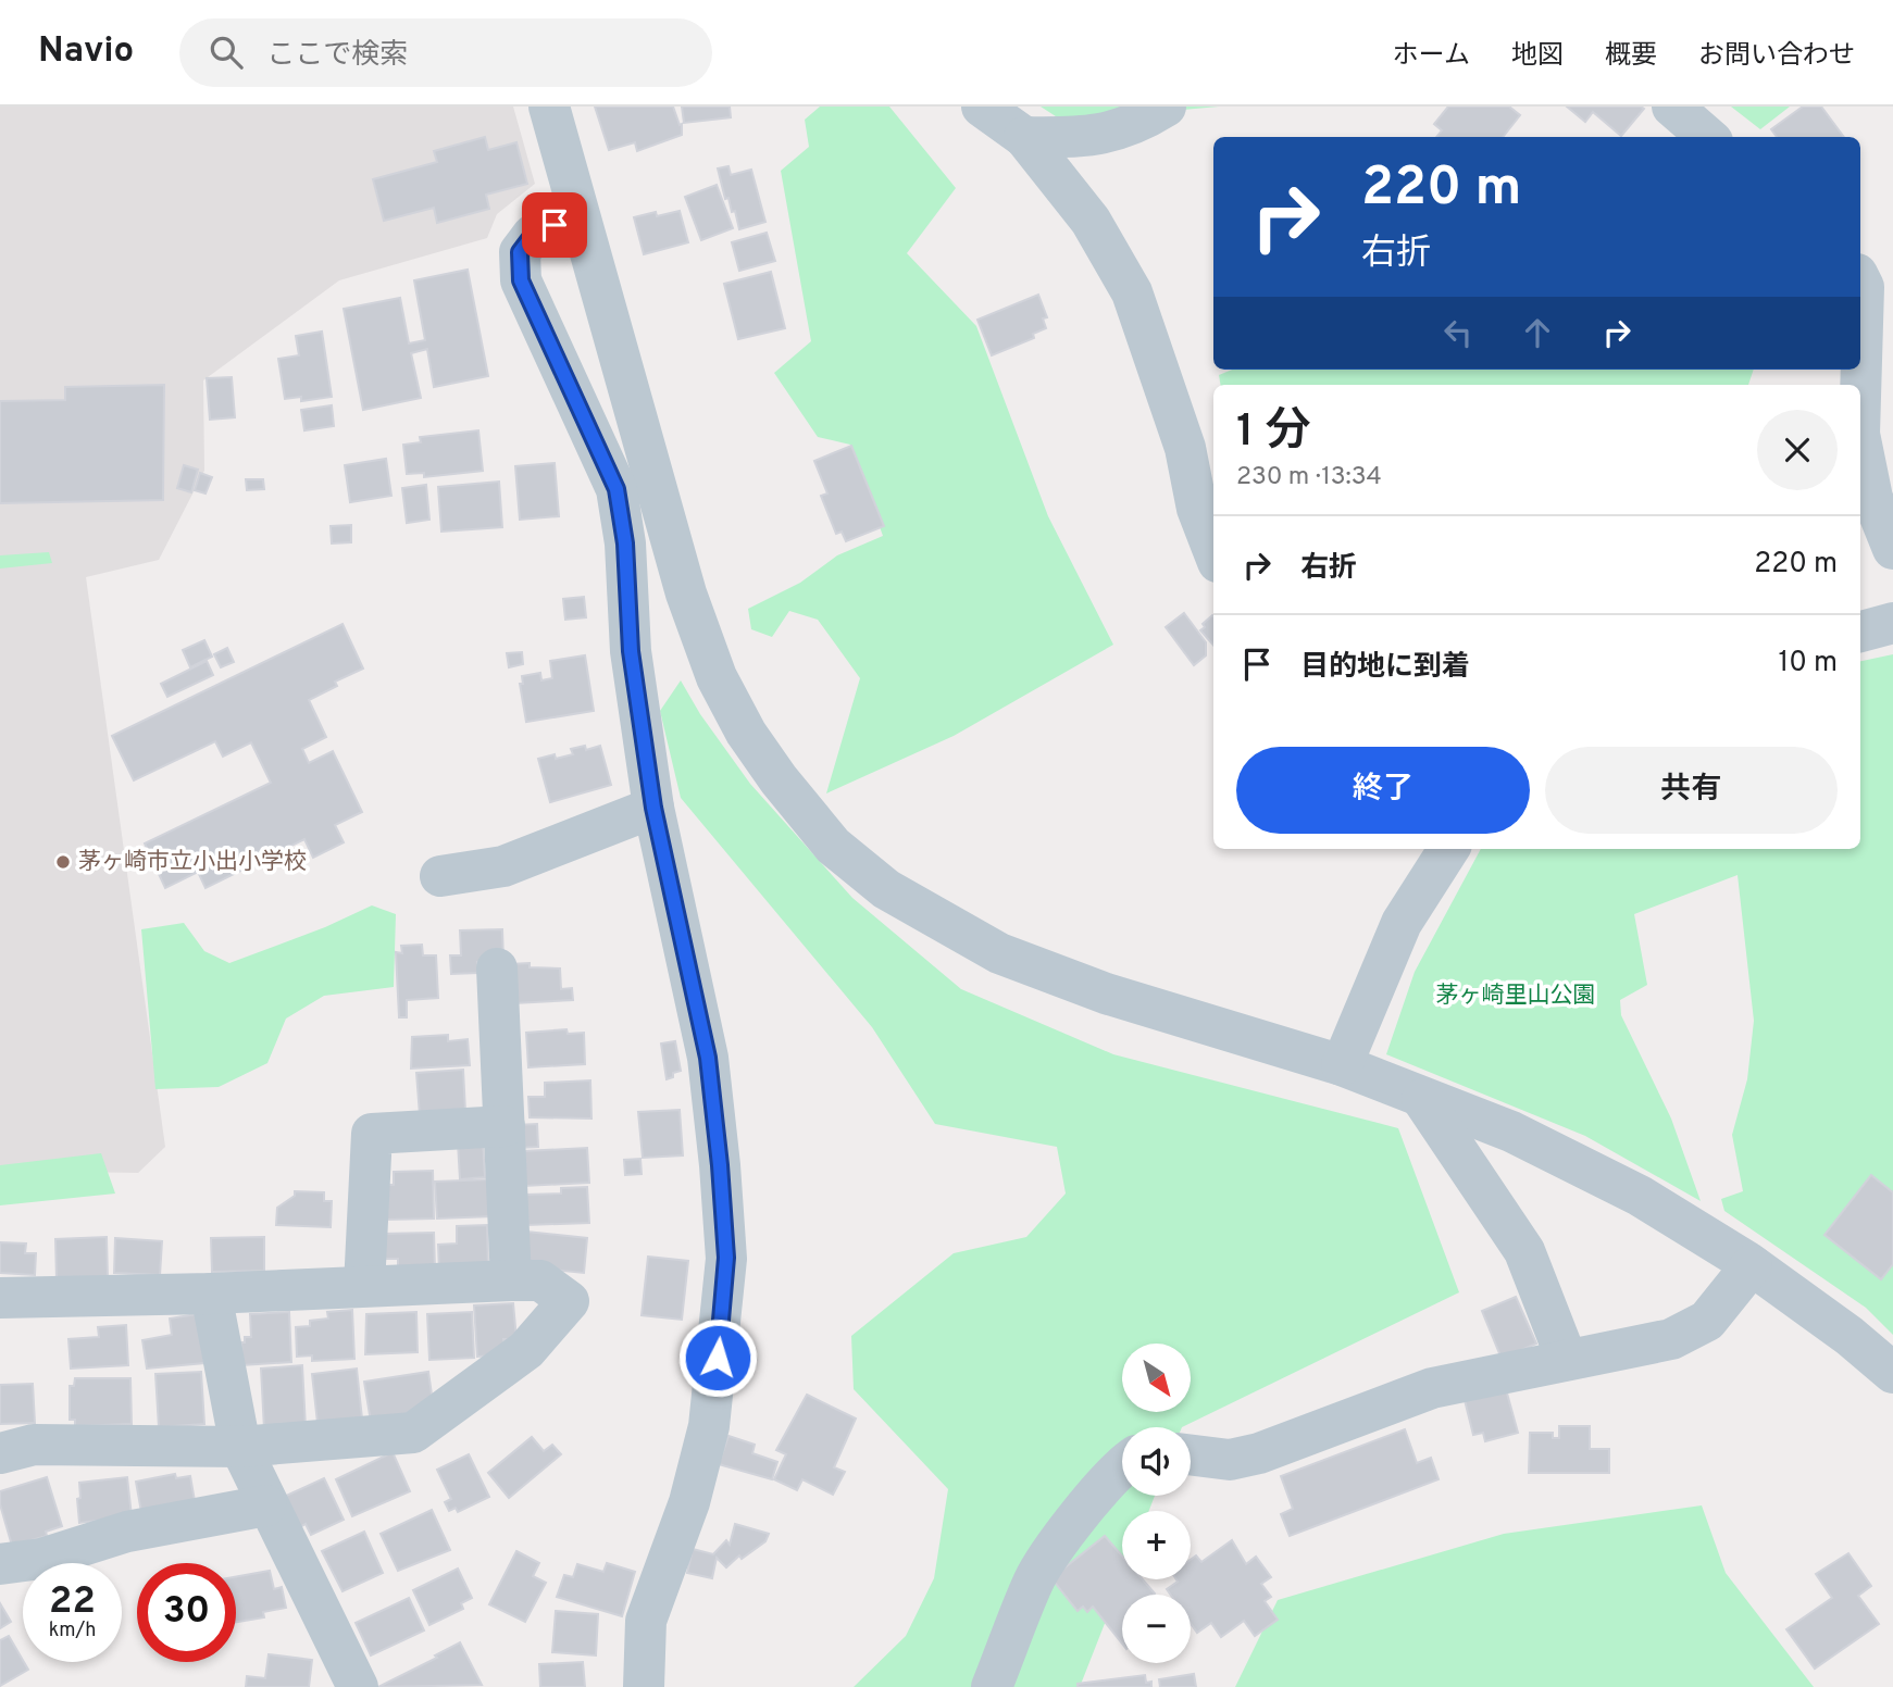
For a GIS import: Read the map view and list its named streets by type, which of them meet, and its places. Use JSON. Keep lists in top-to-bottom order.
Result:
{
  "parks": ["茅ヶ崎里山公園"],
  "places": ["茅ヶ崎市立小出小学校"],
  "north": "bottom right",
  "page": {
    "header": "Navio",
    "search": "ここで検索",
    "nav": [
      "ホーム",
      "地図",
      "概要",
      "お問い合わせ"
    ],
    "turn": ["220 m", "右折"],
    "heading": ["1 分", "230 m · 13:34"],
    "list": [
      {
        "name": "右折",
        "value": "220 m"
      },
      {
        "name": "目的地に到着",
        "value": "10 m"
      }
    ],
    "buttons": ["終了", "共有"],
    "map_buttons": ["+", "−"],
    "speed": "22 km/h",
    "limit": "30"
  }
}
